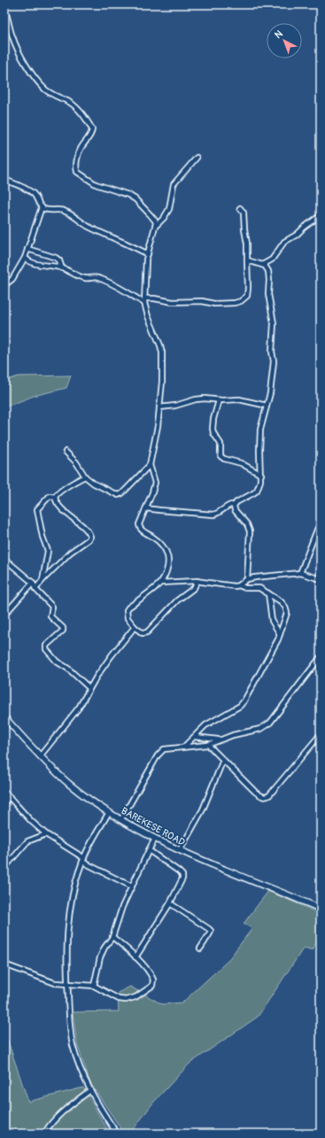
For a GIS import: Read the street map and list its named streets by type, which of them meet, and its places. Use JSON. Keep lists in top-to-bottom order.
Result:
{
  "streets": {
    "main road": ["BAREKESE ROAD"]
  },
  "north": "top left"
}
